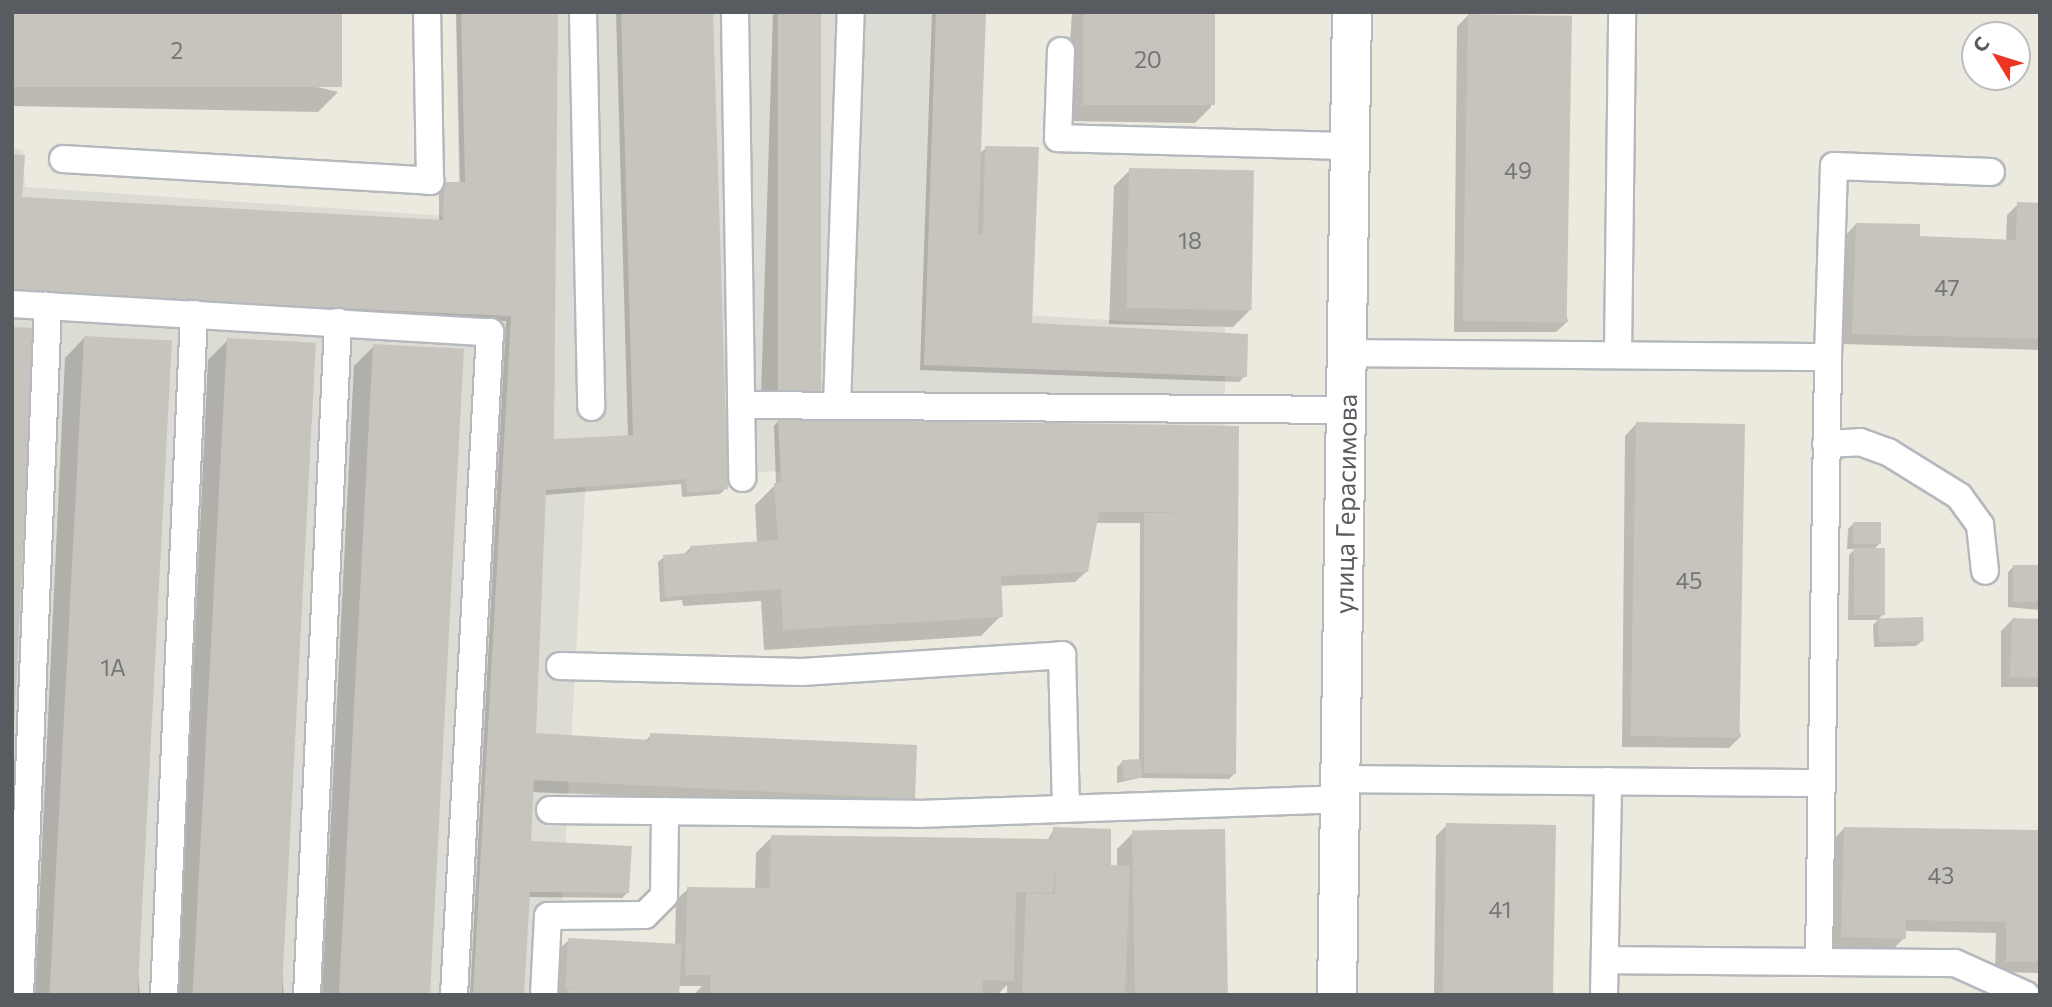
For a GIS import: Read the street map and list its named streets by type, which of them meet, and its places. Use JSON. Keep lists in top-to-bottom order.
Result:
{
  "streets": {
    "street": ["улица Герасимова"]
  },
  "house_numbers": [
    "2",
    "20",
    "49",
    "18",
    "47",
    "45",
    "1А",
    "43",
    "41"
  ],
  "north": "top left"
}
